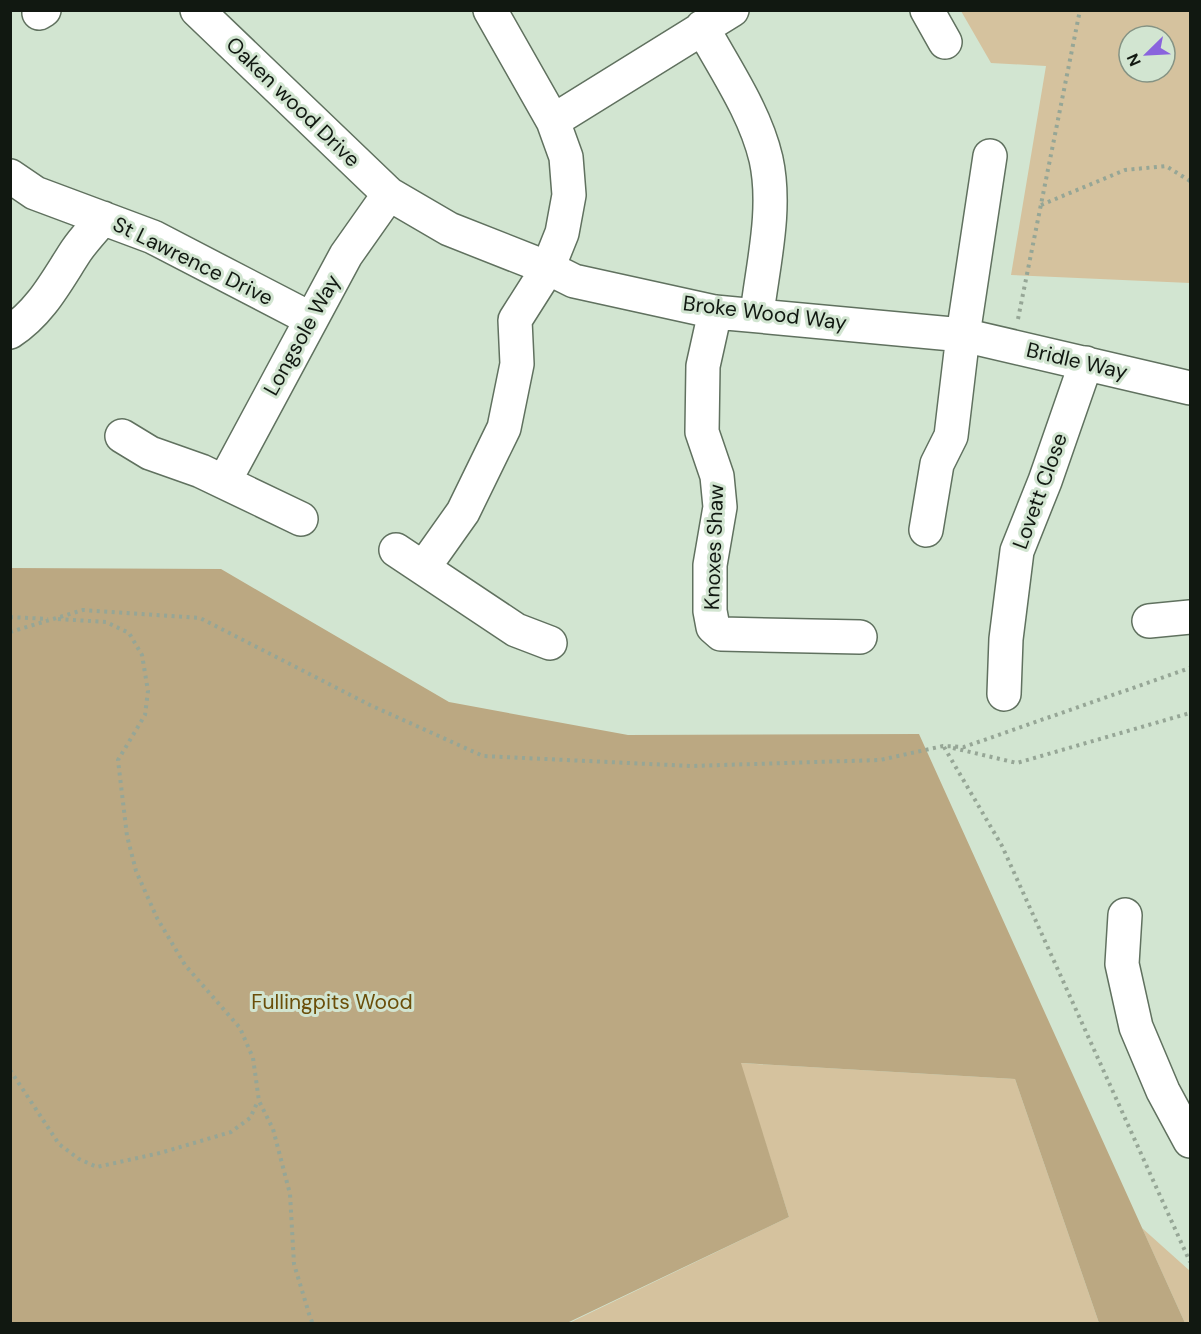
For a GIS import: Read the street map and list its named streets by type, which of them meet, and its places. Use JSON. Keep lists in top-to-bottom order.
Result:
{
  "streets": {
    "street": [
      "Oaken wood Drive",
      "St Lawrence Drive",
      "Broke Wood Way",
      "Longsole Way",
      "Bridle Way",
      "Lovett Close",
      "Knoxes Shaw"
    ]
  },
  "crossings": [
    ["Oaken wood Drive", "Longsole Way"],
    ["St Lawrence Drive", "Longsole Way"],
    ["Broke Wood Way", "Bridle Way"],
    ["Broke Wood Way", "Knoxes Shaw"],
    ["Bridle Way", "Lovett Close"]
  ],
  "parks": ["Fullingpits Wood"],
  "north": "bottom left"
}
